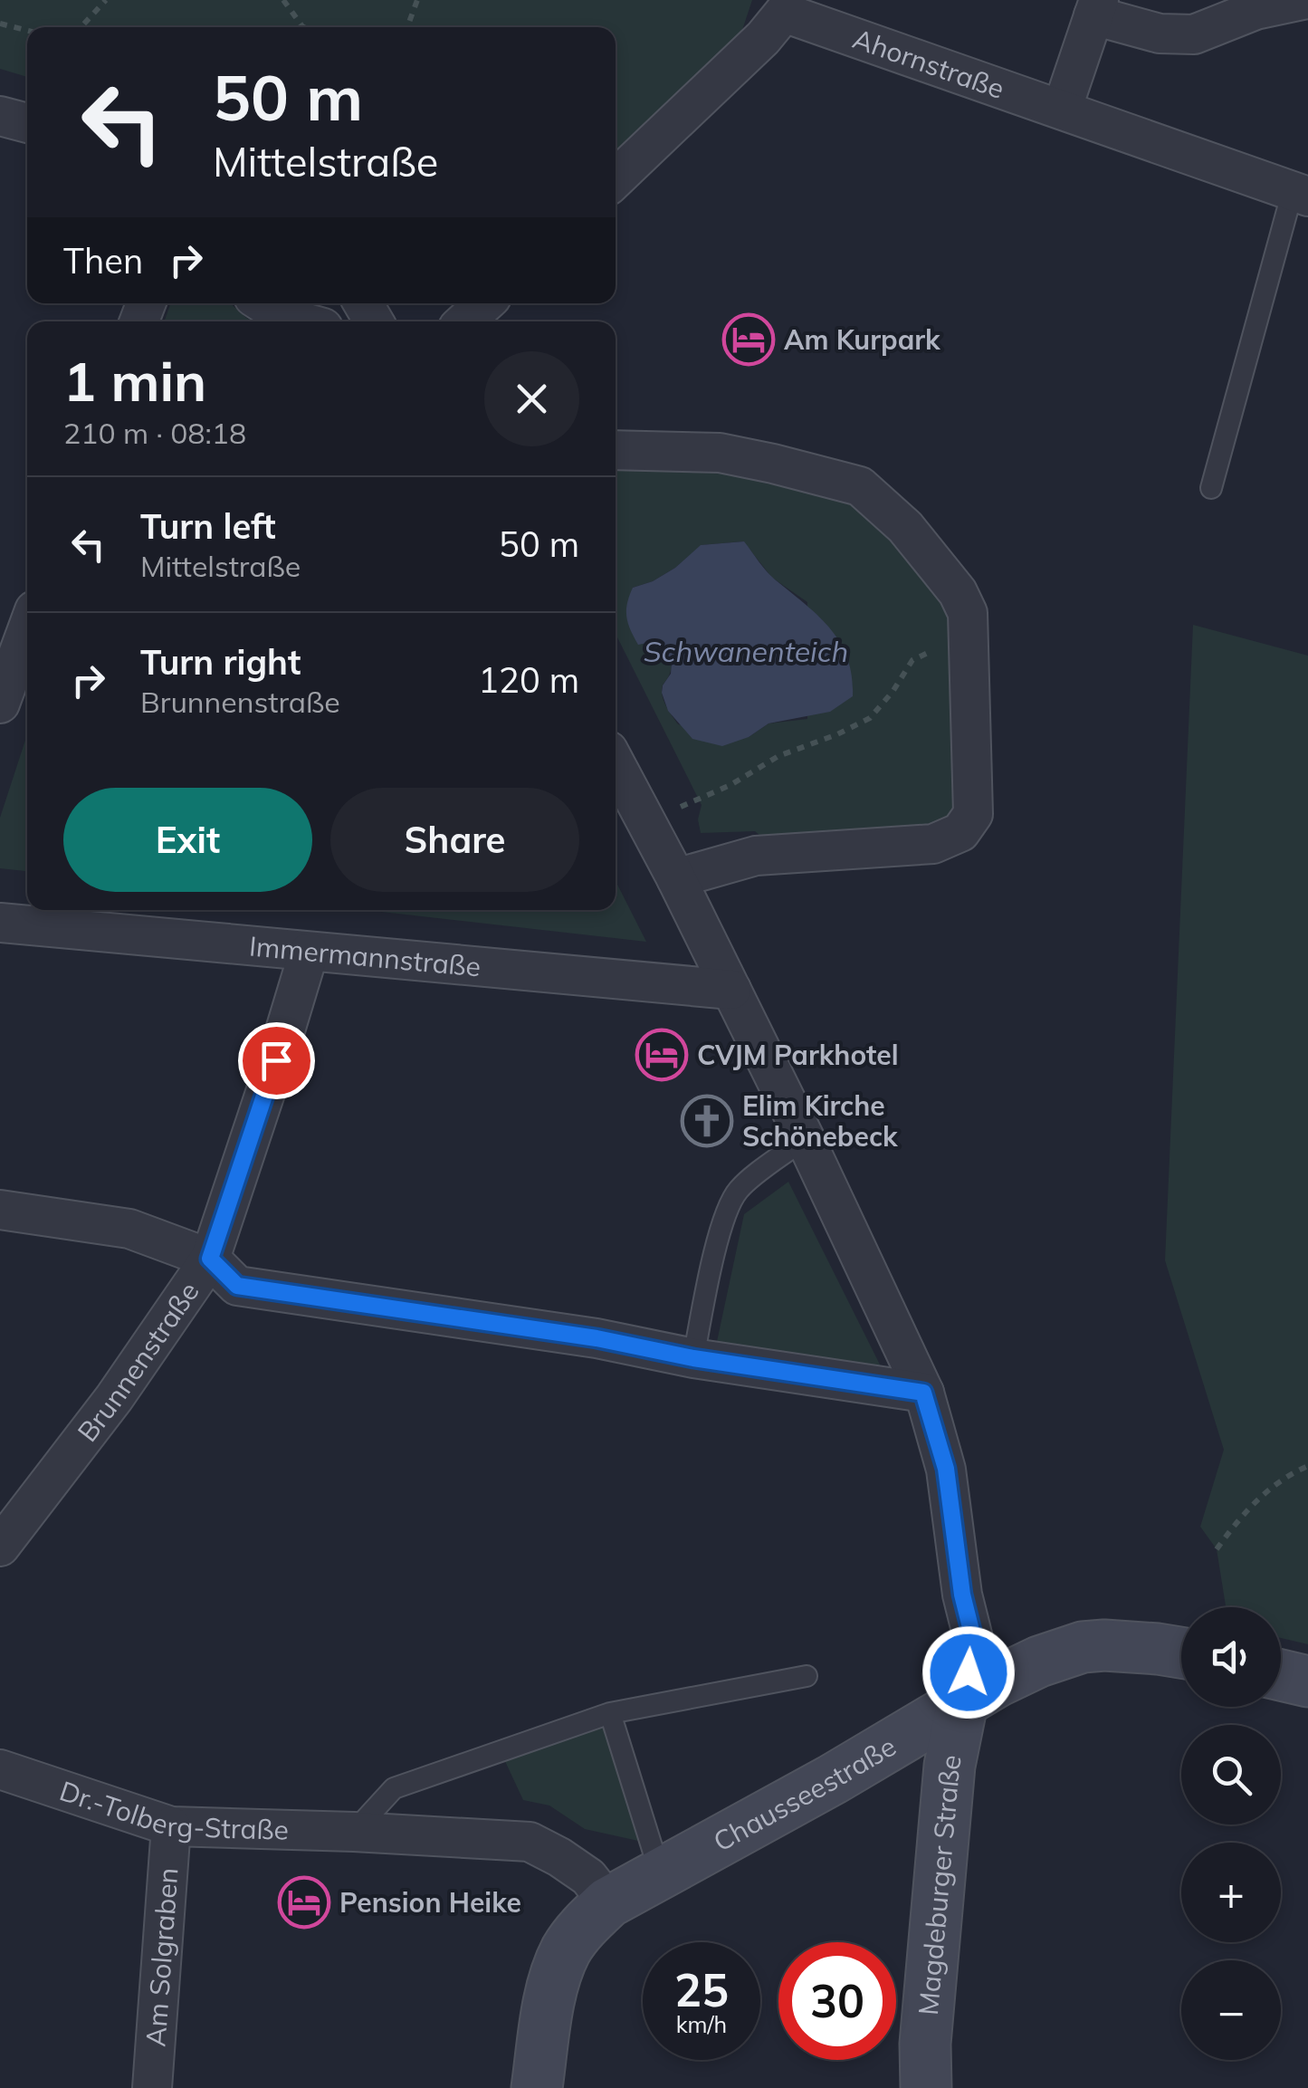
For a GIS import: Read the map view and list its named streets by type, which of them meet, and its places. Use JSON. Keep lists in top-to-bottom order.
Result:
{
  "streets": {
    "street": [
      "Ahornstraße",
      "Immermannstraße",
      "Brunnenstraße",
      "Chausseestraße",
      "Dr.-Tolberg-Straße",
      "Magdeburger Straße",
      "Am Solgraben"
    ]
  },
  "crossings": [
    ["Immermannstraße", "Brunnenstraße"],
    ["Immermannstraße", "Magdeburger Straße"],
    ["Chausseestraße", "Dr.-Tolberg-Straße"],
    ["Chausseestraße", "Magdeburger Straße"],
    ["Dr.-Tolberg-Straße", "Am Solgraben"]
  ],
  "water": ["Schwanenteich"],
  "places": {
    "hotel": ["Am Kurpark", "CVJM Parkhotel", "Pension Heike"],
    "church": ["Elim Kirche Schönebeck"]
  },
  "page": {
    "turn": ["50 m", "Mittelstraße"],
    "then": "Then",
    "heading": ["1 min", "210 m · 08:18"],
    "list": [
      {
        "name": "Turn left",
        "note": "Mittelstraße",
        "value": "50 m"
      },
      {
        "name": "Turn right",
        "note": "Brunnenstraße",
        "value": "120 m"
      }
    ],
    "buttons": ["Exit", "Share"],
    "map_buttons": ["+", "−"],
    "speed": "25 km/h",
    "limit": "30"
  }
}
